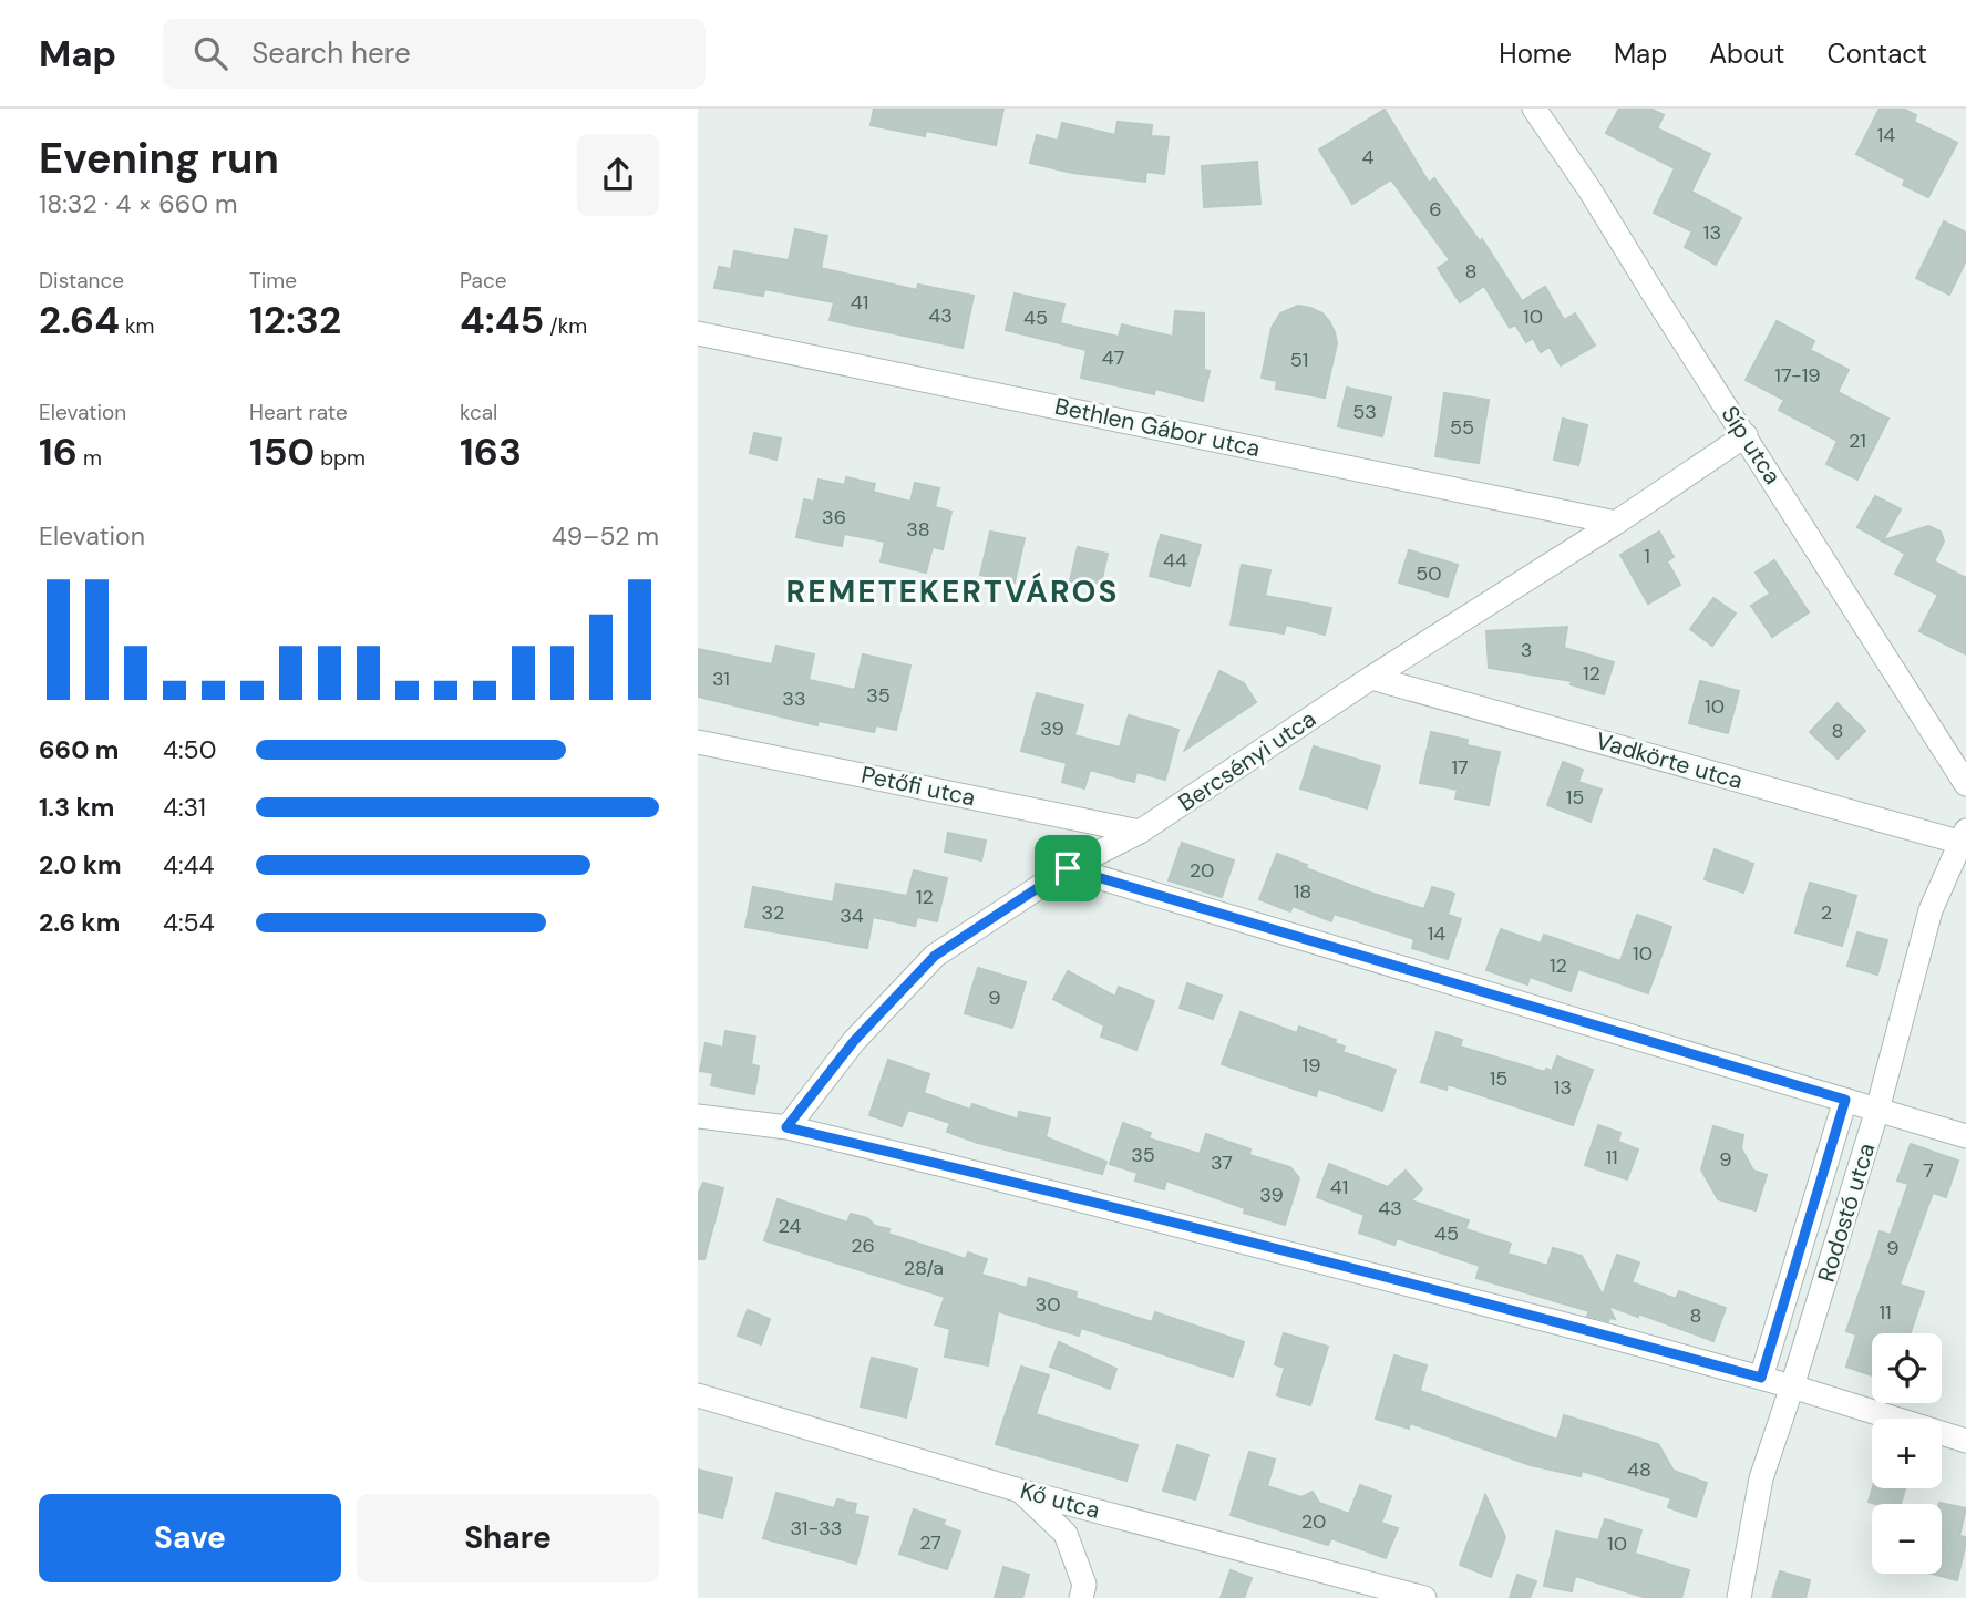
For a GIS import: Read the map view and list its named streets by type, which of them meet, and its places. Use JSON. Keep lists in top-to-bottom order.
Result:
{
  "streets": {
    "street": [
      "Bethlen Gábor utca",
      "Síp utca",
      "Bercsényi utca",
      "Vadkörte utca",
      "Petőfi utca",
      "Rodostó utca",
      "Kő utca"
    ]
  },
  "crossings": [
    ["Bethlen Gábor utca", "Bercsényi utca"],
    ["Síp utca", "Bercsényi utca"],
    ["Bercsényi utca", "Vadkörte utca"],
    ["Bercsényi utca", "Petőfi utca"],
    ["Vadkörte utca", "Rodostó utca"]
  ],
  "districts": ["REMETEKERTVÁROS"],
  "house_numbers": [
    "14",
    "4",
    "6",
    "13",
    "8",
    "41",
    "43",
    "10",
    "45",
    "47",
    "51",
    "17-19",
    "53",
    "55",
    "21",
    "36",
    "38",
    "1",
    "44",
    "50",
    "3",
    "12",
    "31",
    "35",
    "33",
    "10",
    "39",
    "8",
    "17",
    "15",
    "20",
    "18",
    "12",
    "32",
    "2",
    "34",
    "14",
    "10",
    "12",
    "9",
    "19",
    "15",
    "13",
    "35",
    "11",
    "9",
    "37",
    "7",
    "41",
    "39",
    "43",
    "24",
    "45",
    "26",
    "9",
    "28/a",
    "30",
    "11",
    "8",
    "48",
    "20",
    "31-33",
    "27",
    "10"
  ],
  "page": {
    "header": "Map",
    "search": "Search here",
    "nav": [
      "Home",
      "Map",
      "About",
      "Contact"
    ],
    "heading": ["Evening run", "18:32 · 4 × 660 m"],
    "stats": [
      ["Distance", "2.64 km"],
      ["Time", "12:32"],
      ["Pace", "4:45 /km"],
      ["Elevation", "16 m"],
      ["Heart rate", "150 bpm"],
      ["kcal", "163"]
    ],
    "chart": ["Elevation", "49–52 m"],
    "list": [
      {
        "name": "660 m",
        "note": "4:50"
      },
      {
        "name": "1.3 km",
        "note": "4:31"
      },
      {
        "name": "2.0 km",
        "note": "4:44"
      },
      {
        "name": "2.6 km",
        "note": "4:54"
      }
    ],
    "map_buttons": ["+", "−"],
    "buttons": ["Save", "Share"]
  }
}
